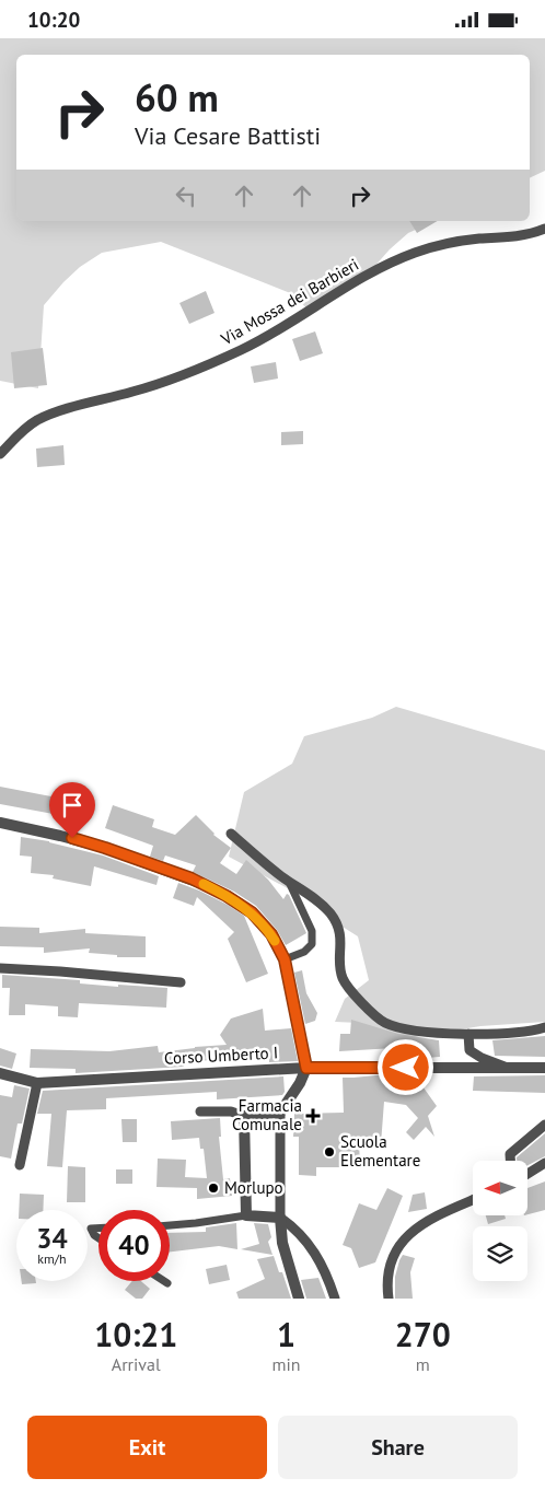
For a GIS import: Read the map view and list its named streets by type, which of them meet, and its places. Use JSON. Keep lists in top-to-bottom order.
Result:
{
  "streets": {
    "street": ["Via Mossa dei Barbieri", "Corso Umberto I"]
  },
  "places": {
    "health": ["Farmacia Comunale"],
    "other": ["Scuola Elementare", "Morlupo"]
  },
  "north": "left",
  "page": {
    "status": "10:20",
    "turn": ["60 m", "Via Cesare Battisti"],
    "speed": "34 km/h",
    "limit": "40",
    "eta": [
      "10:21",
      "Arrival",
      "1",
      "min",
      "270",
      "m"
    ],
    "buttons": ["Exit", "Share"]
  }
}
